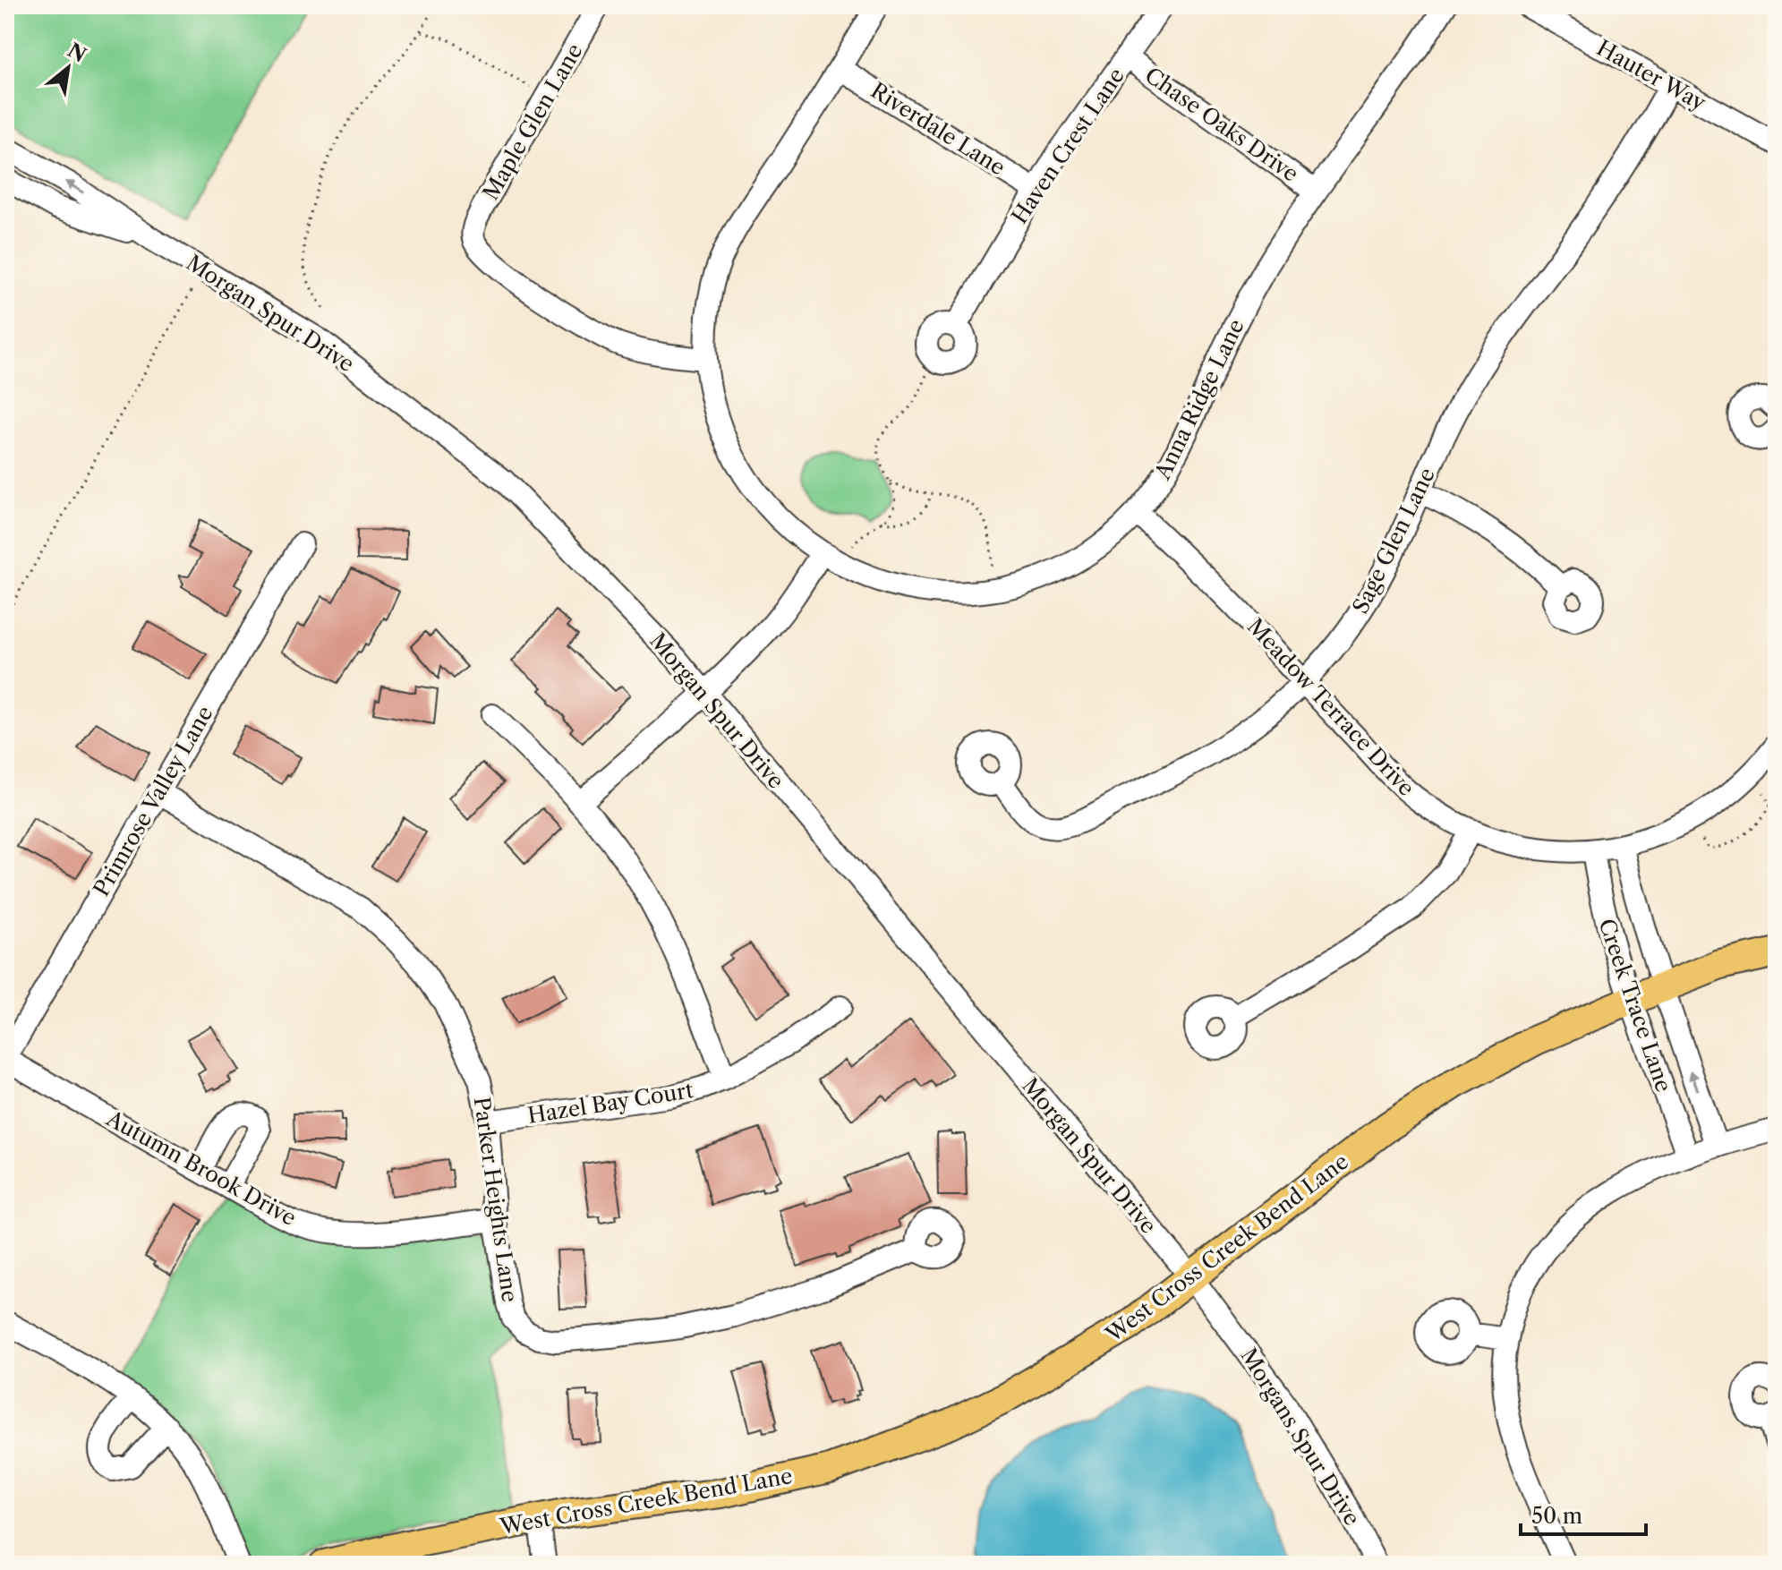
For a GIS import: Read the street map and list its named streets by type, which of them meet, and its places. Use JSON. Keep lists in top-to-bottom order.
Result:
{
  "streets": {
    "main road": ["West Cross Creek Bend Lane"],
    "street": [
      "Hauter Way",
      "Maple Glen Lane",
      "Chase Oaks Drive",
      "Riverdale Lane",
      "Haven Crest Lane",
      "Morgan Spur Drive",
      "Anna Ridge Lane",
      "Sage Glen Lane",
      "Meadow Terrace Drive",
      "Primrose Valley Lane",
      "Creek Trace Lane",
      "Hazel Bay Court",
      "Autumn Brook Drive",
      "Parker Heights Lane",
      "Morgans Spur Drive"
    ]
  },
  "crossings": [
    ["Hauter Way", "Sage Glen Lane"],
    ["Maple Glen Lane", "Anna Ridge Lane"],
    ["Chase Oaks Drive", "Haven Crest Lane"],
    ["Chase Oaks Drive", "Anna Ridge Lane"],
    ["Riverdale Lane", "Haven Crest Lane"],
    ["Riverdale Lane", "Anna Ridge Lane"],
    ["Morgan Spur Drive", "West Cross Creek Bend Lane"],
    ["Morgan Spur Drive", "Morgans Spur Drive"],
    ["Anna Ridge Lane", "Meadow Terrace Drive"],
    ["Sage Glen Lane", "Meadow Terrace Drive"],
    ["Meadow Terrace Drive", "Creek Trace Lane"],
    ["Primrose Valley Lane", "Autumn Brook Drive"],
    ["Primrose Valley Lane", "Parker Heights Lane"],
    ["Creek Trace Lane", "West Cross Creek Bend Lane"],
    ["Hazel Bay Court", "Parker Heights Lane"],
    ["Autumn Brook Drive", "Parker Heights Lane"],
    ["West Cross Creek Bend Lane", "Morgans Spur Drive"]
  ],
  "scale_bar": "50 m",
  "north": "top right"
}
